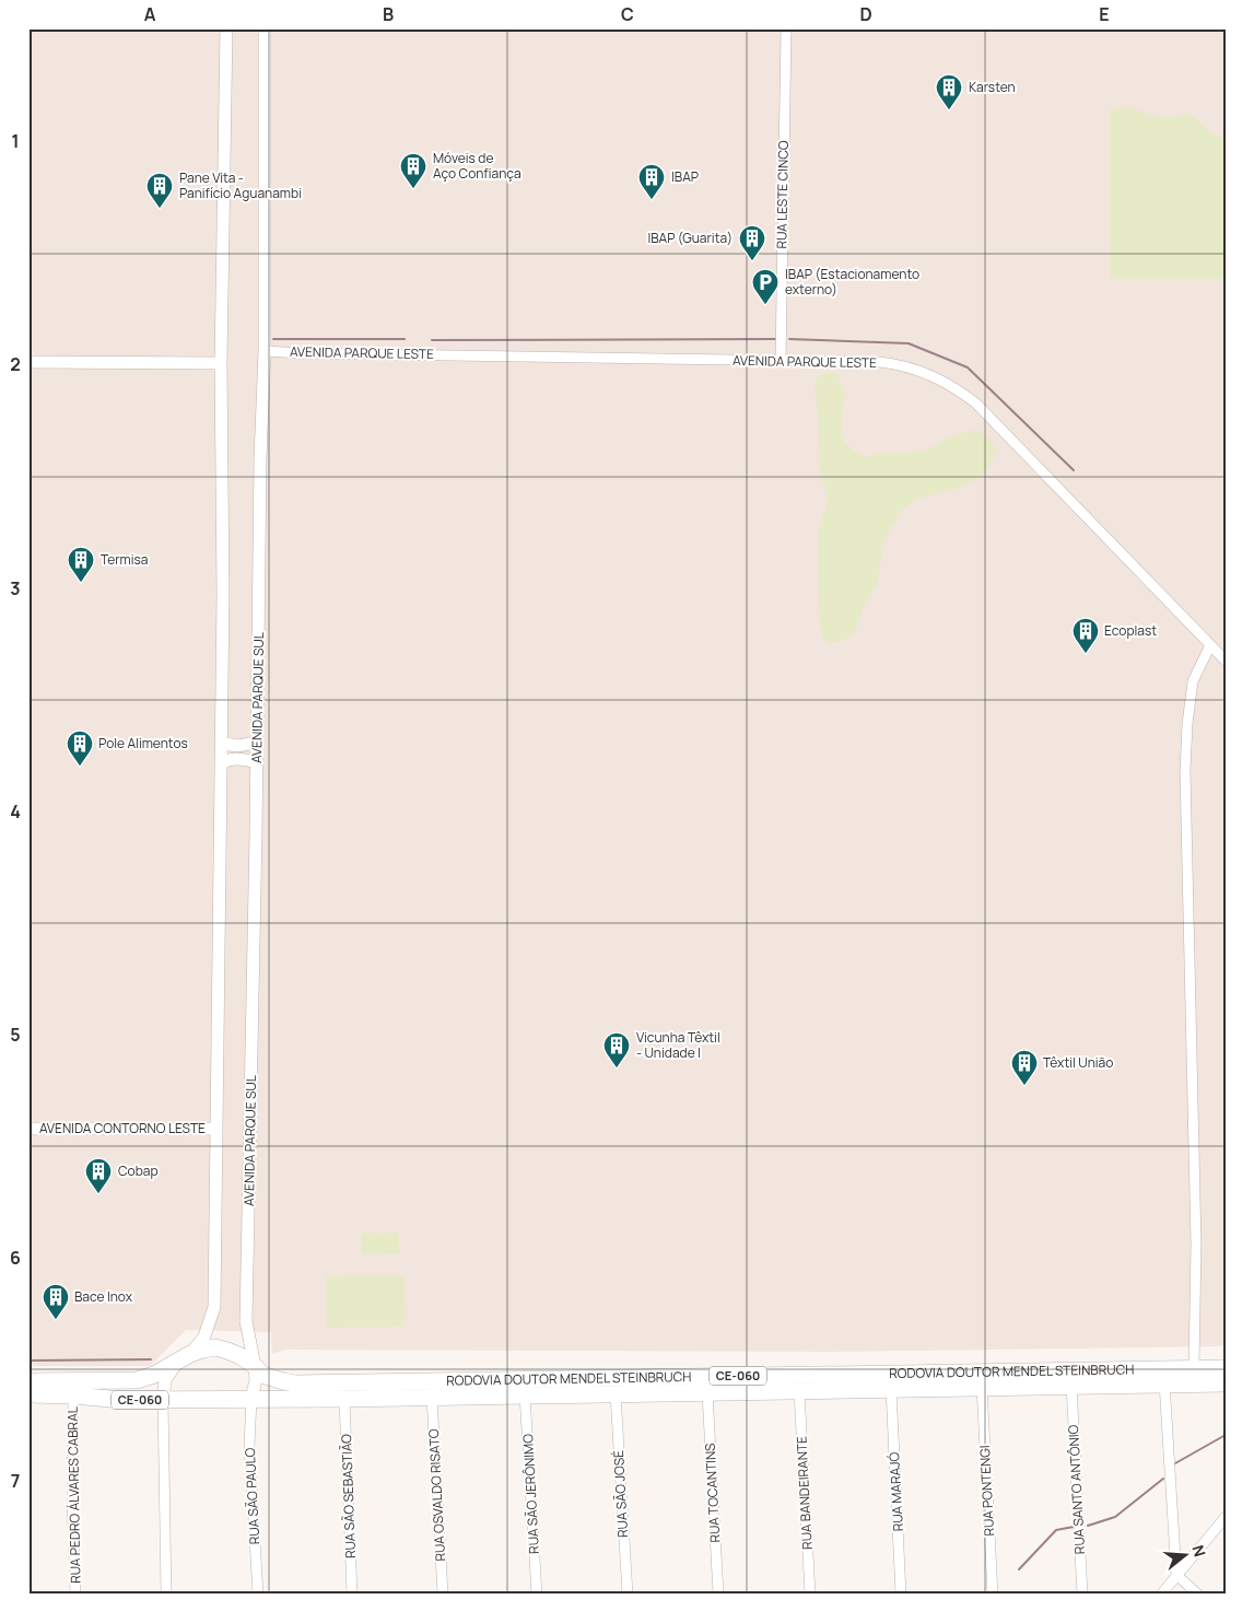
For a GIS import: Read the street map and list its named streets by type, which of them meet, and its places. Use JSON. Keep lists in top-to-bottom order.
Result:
{
  "streets": {
    "highway": ["RODOVIA DOUTOR MENDEL STEINBRUCH", "CE-060"],
    "street": [
      "RUA LESTE CINCO",
      "AVENIDA PARQUE LESTE",
      "AVENIDA PARQUE SUL",
      "AVENIDA CONTORNO LESTE",
      "RUA SANTO ANTÔNIO",
      "RUA PONTENGI",
      "RUA MARAJÓ",
      "RUA TOCANTINS",
      "RUA BANDEIRANTE",
      "RUA SÃO JERÔNIMO",
      "RUA SÃO JOSÉ",
      "RUA PEDRO ÁLVARES CABRAL",
      "RUA OSVALDO RISATO",
      "RUA SÃO PAULO",
      "RUA SÃO SEBASTIÃO"
    ]
  },
  "crossings": [
    ["RUA LESTE CINCO", "AVENIDA PARQUE LESTE"],
    ["AVENIDA PARQUE LESTE", "AVENIDA PARQUE SUL"],
    ["AVENIDA PARQUE SUL", "RODOVIA DOUTOR MENDEL STEINBRUCH"],
    ["AVENIDA PARQUE SUL", "RUA SÃO PAULO"],
    ["RODOVIA DOUTOR MENDEL STEINBRUCH", "RUA SANTO ANTÔNIO"],
    ["RODOVIA DOUTOR MENDEL STEINBRUCH", "RUA PONTENGI"],
    ["RODOVIA DOUTOR MENDEL STEINBRUCH", "RUA MARAJÓ"],
    ["RODOVIA DOUTOR MENDEL STEINBRUCH", "RUA TOCANTINS"],
    ["RODOVIA DOUTOR MENDEL STEINBRUCH", "RUA BANDEIRANTE"],
    ["RODOVIA DOUTOR MENDEL STEINBRUCH", "RUA SÃO JERÔNIMO"],
    ["RODOVIA DOUTOR MENDEL STEINBRUCH", "RUA SÃO JOSÉ"],
    ["RODOVIA DOUTOR MENDEL STEINBRUCH", "RUA PEDRO ÁLVARES CABRAL"],
    ["RODOVIA DOUTOR MENDEL STEINBRUCH", "RUA OSVALDO RISATO"],
    ["RODOVIA DOUTOR MENDEL STEINBRUCH", "RUA SÃO PAULO"],
    ["RODOVIA DOUTOR MENDEL STEINBRUCH", "RUA SÃO SEBASTIÃO"]
  ],
  "places": {
    "building": [
      "Karsten",
      "Móveis de Aço Confiança",
      "IBAP",
      "Pane Vita - Panifício Aguanambi",
      "IBAP (Guarita)",
      "Termisa",
      "Ecoplast",
      "Pole Alimentos",
      "Vicunha Têxtil - Unidade I",
      "Têxtil União",
      "Cobap",
      "Bace Inox"
    ],
    "parking": ["IBAP (Estacionamento externo)"]
  },
  "north": "right",
  "grid": {
    "columns": [
      "A",
      "B",
      "C",
      "D",
      "E"
    ],
    "rows": [
      "1",
      "2",
      "3",
      "4",
      "5",
      "6",
      "7"
    ]
  }
}
